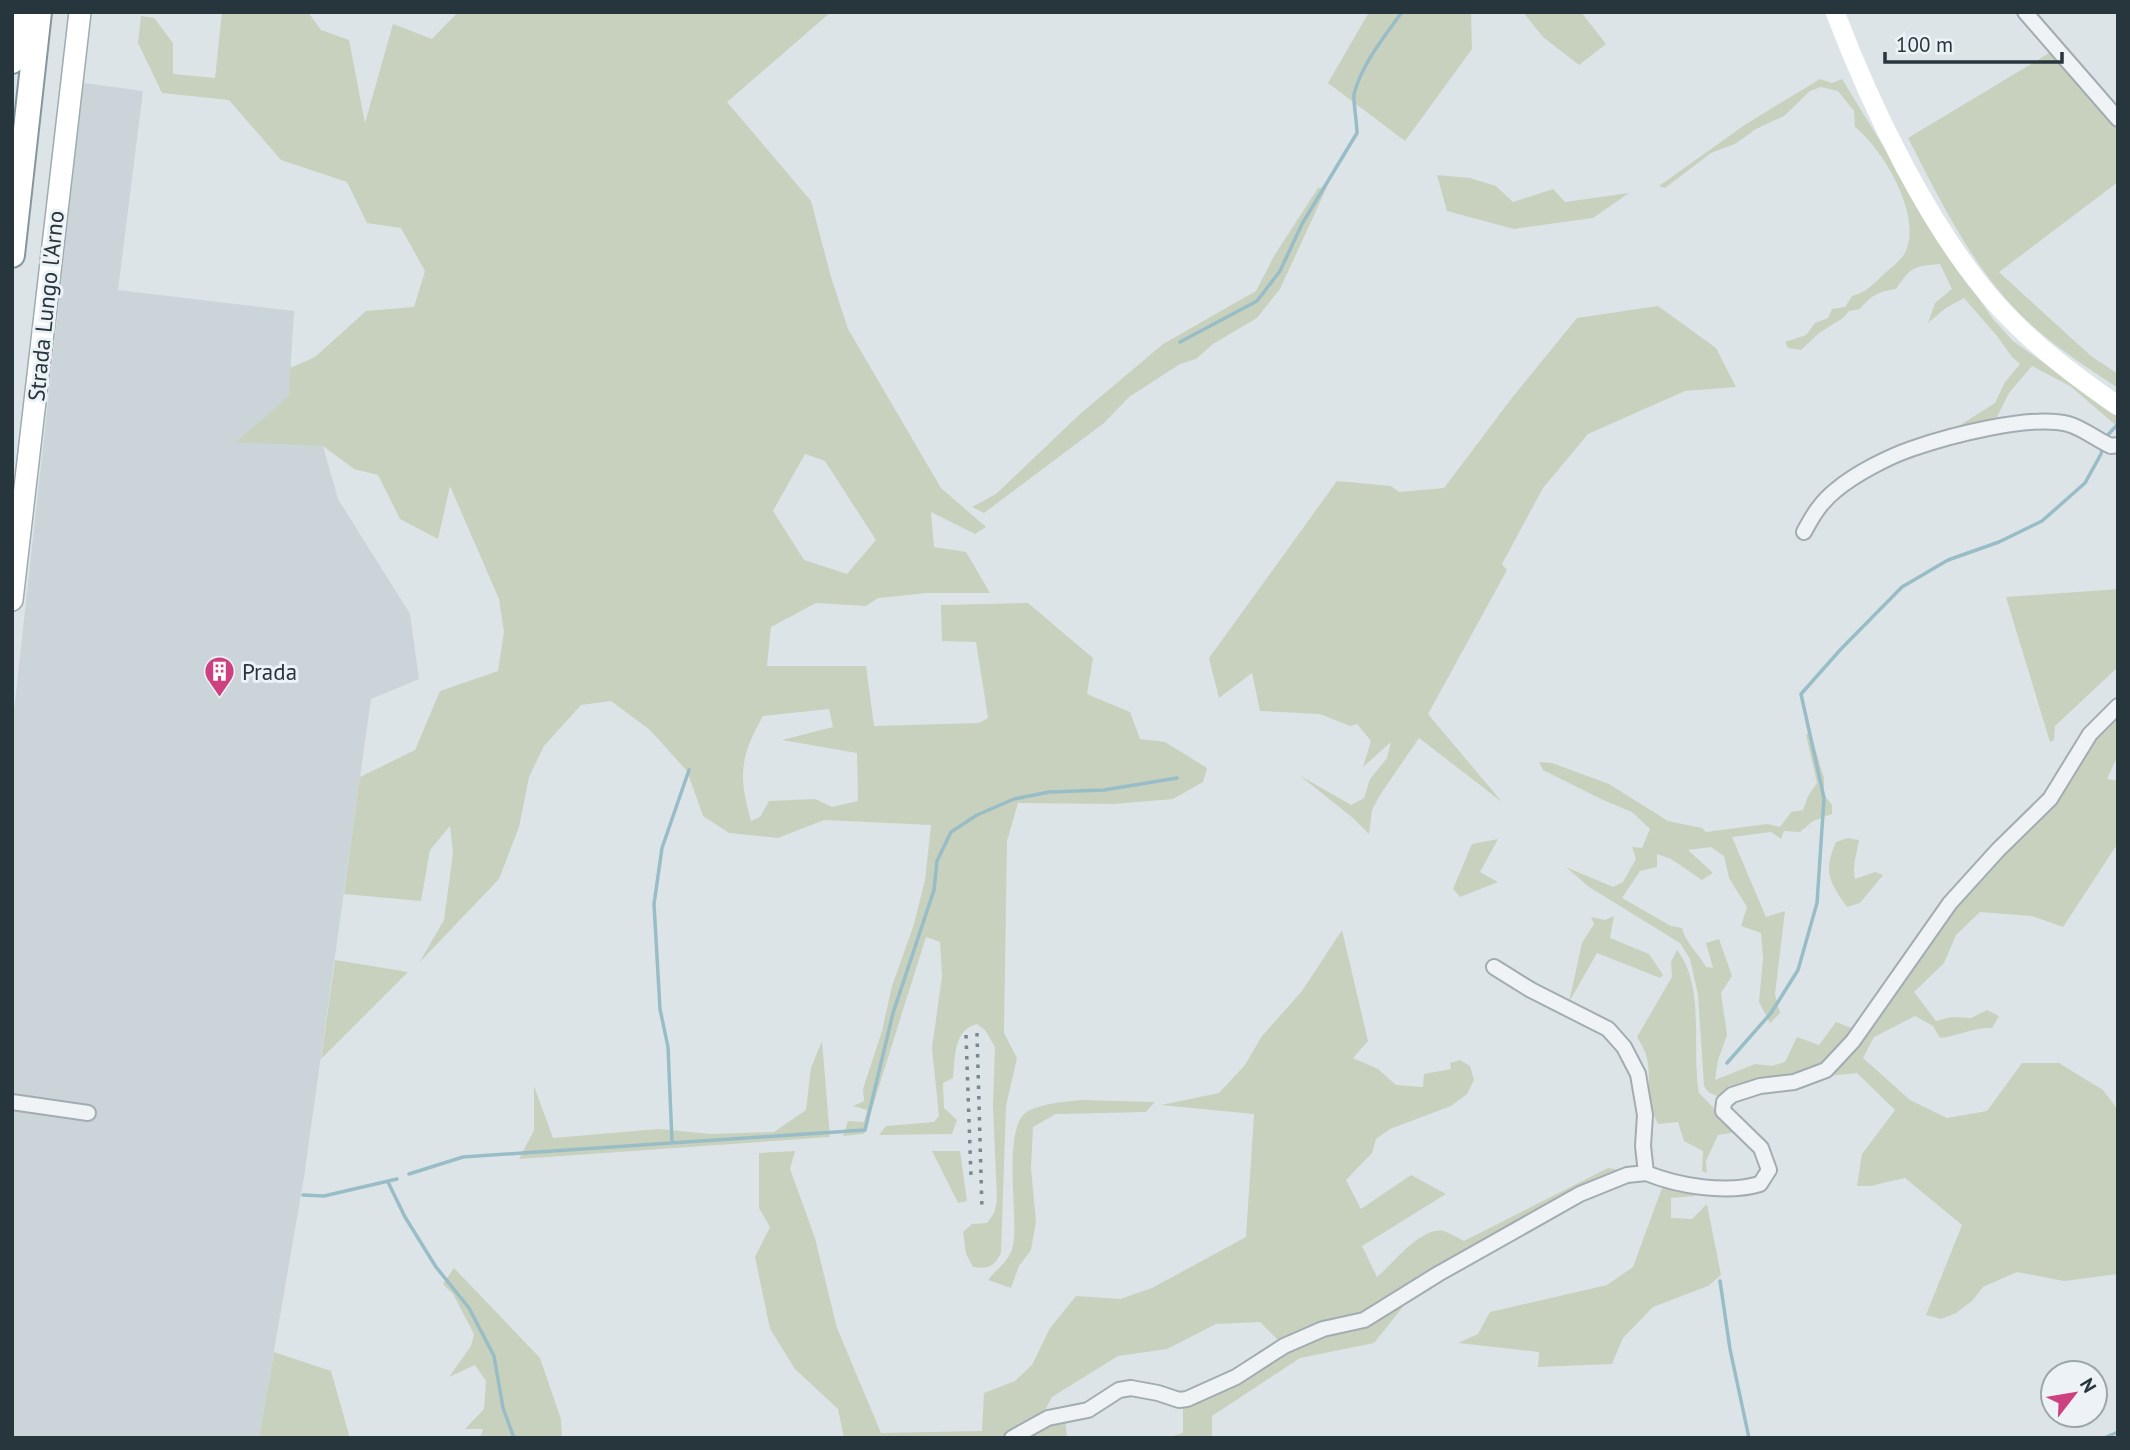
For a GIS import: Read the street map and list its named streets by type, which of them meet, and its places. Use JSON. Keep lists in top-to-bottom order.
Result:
{
  "streets": {
    "main road": ["Strada Lungo l'Arno"]
  },
  "places": {
    "building": ["Prada"]
  },
  "scale_bar": "100 m",
  "north": "top right"
}
